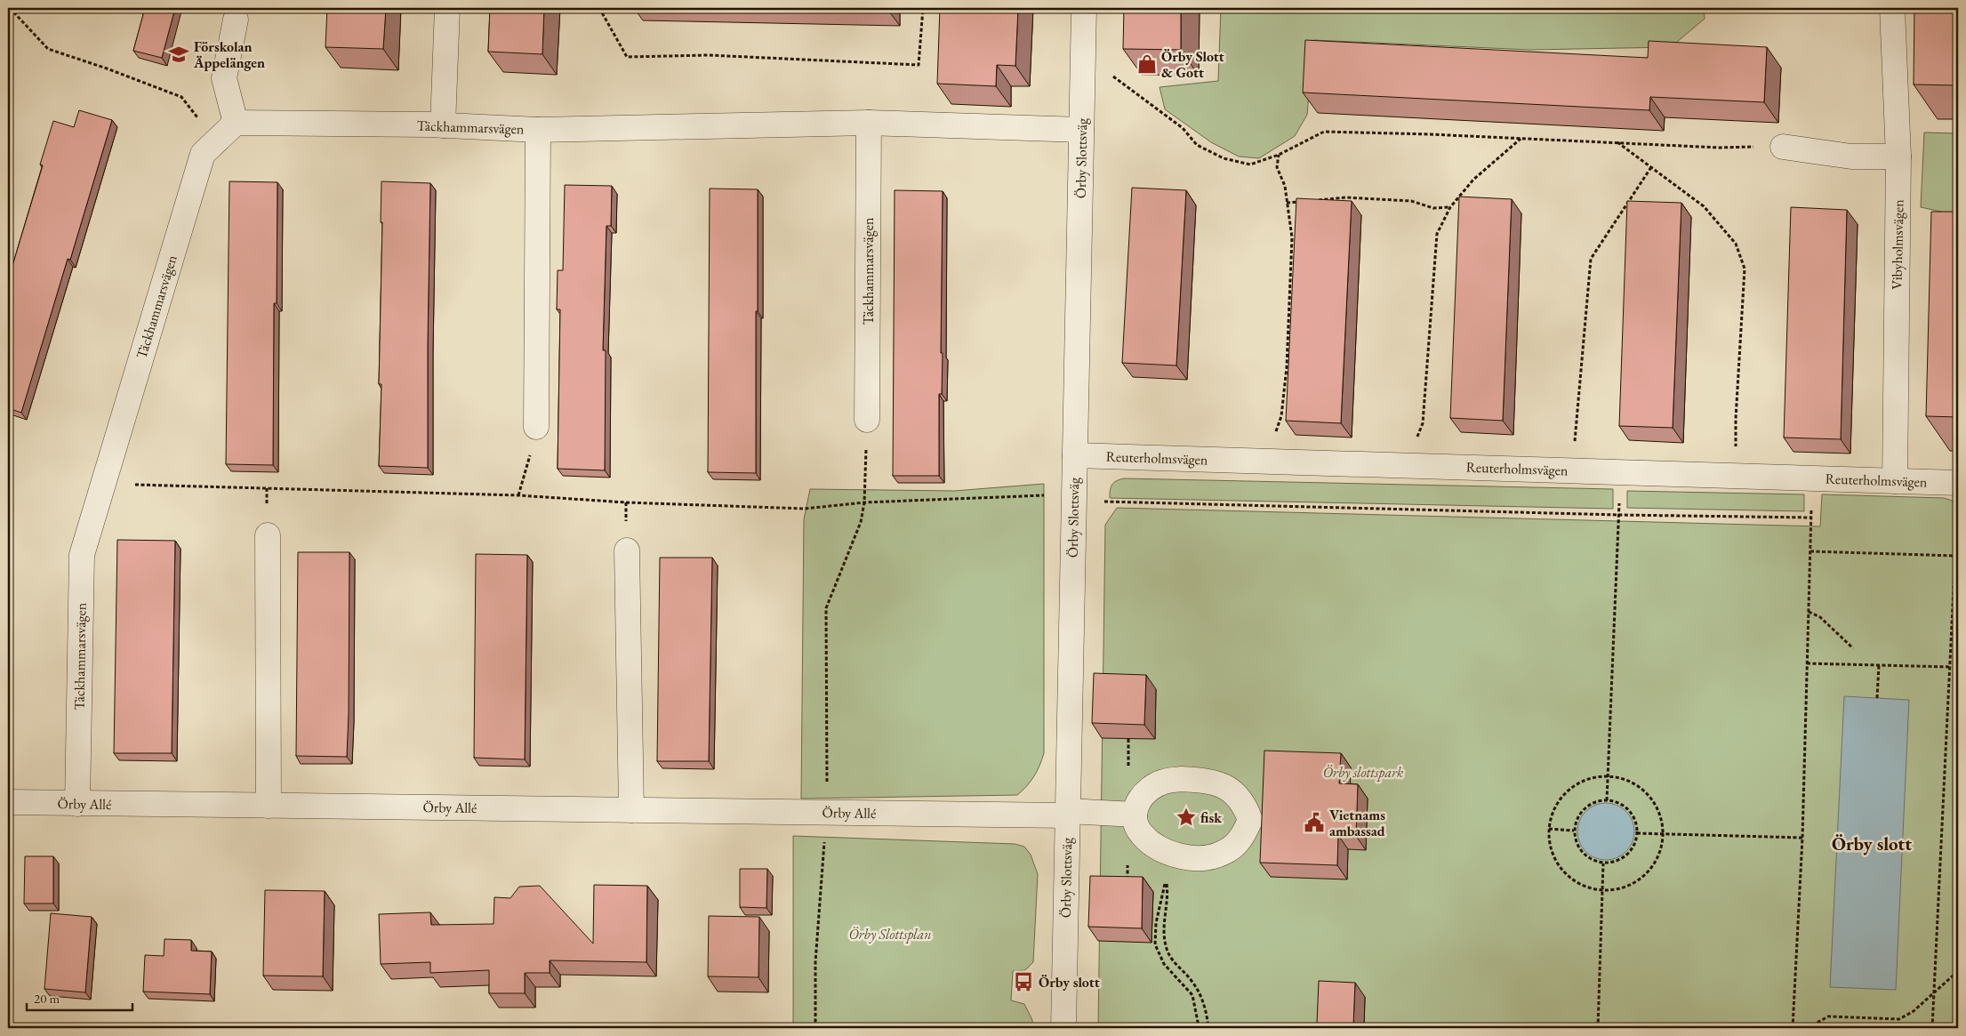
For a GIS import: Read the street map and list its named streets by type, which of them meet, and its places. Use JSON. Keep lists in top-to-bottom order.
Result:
{
  "streets": {
    "street": [
      "Täckhammarsvägen",
      "Örby Slottsväg",
      "Vibyholmsvägen",
      "Reuterholmsvägen",
      "Örby Allé"
    ]
  },
  "crossings": [
    ["Täckhammarsvägen", "Örby Slottsväg"],
    ["Täckhammarsvägen", "Örby Allé"],
    ["Örby Slottsväg", "Reuterholmsvägen"],
    ["Örby Slottsväg", "Örby Allé"],
    ["Vibyholmsvägen", "Reuterholmsvägen"]
  ],
  "districts": ["Örby slott"],
  "parks": ["Örby slottspark", "Örby Slottsplan"],
  "places": {
    "school or university": ["Förskolan Äppelängen"],
    "shop": ["Örby Slott & Gott"],
    "place": ["fisk"],
    "public building": ["Vietnams ambassad"],
    "bus stop": ["Örby slott"]
  },
  "scale_bar": "20 m"
}
